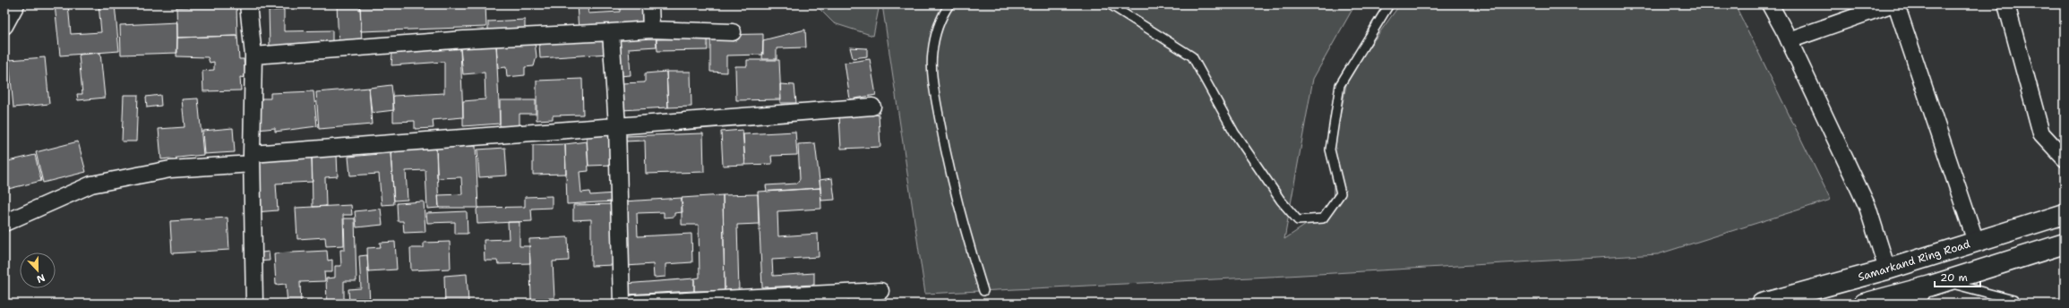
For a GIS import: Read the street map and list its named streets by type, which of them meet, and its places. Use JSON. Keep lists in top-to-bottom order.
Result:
{
  "streets": {
    "highway": ["Samarkand Ring Road"]
  },
  "scale_bar": "20 m",
  "north": "bottom"
}
